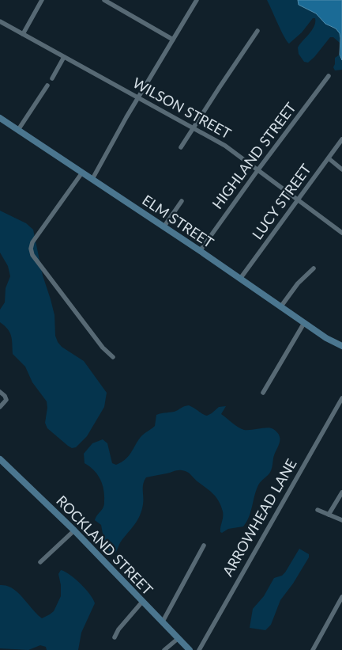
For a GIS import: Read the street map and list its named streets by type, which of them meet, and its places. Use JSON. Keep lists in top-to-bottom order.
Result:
{
  "streets": {
    "street": [
      "WILSON STREET",
      "HIGHLAND STREET",
      "LUCY STREET",
      "ELM STREET",
      "ARROWHEAD LANE",
      "ROCKLAND STREET"
    ]
  },
  "crossings": [
    ["WILSON STREET", "HIGHLAND STREET"],
    ["WILSON STREET", "LUCY STREET"],
    ["HIGHLAND STREET", "ELM STREET"],
    ["LUCY STREET", "ELM STREET"]
  ]
}
